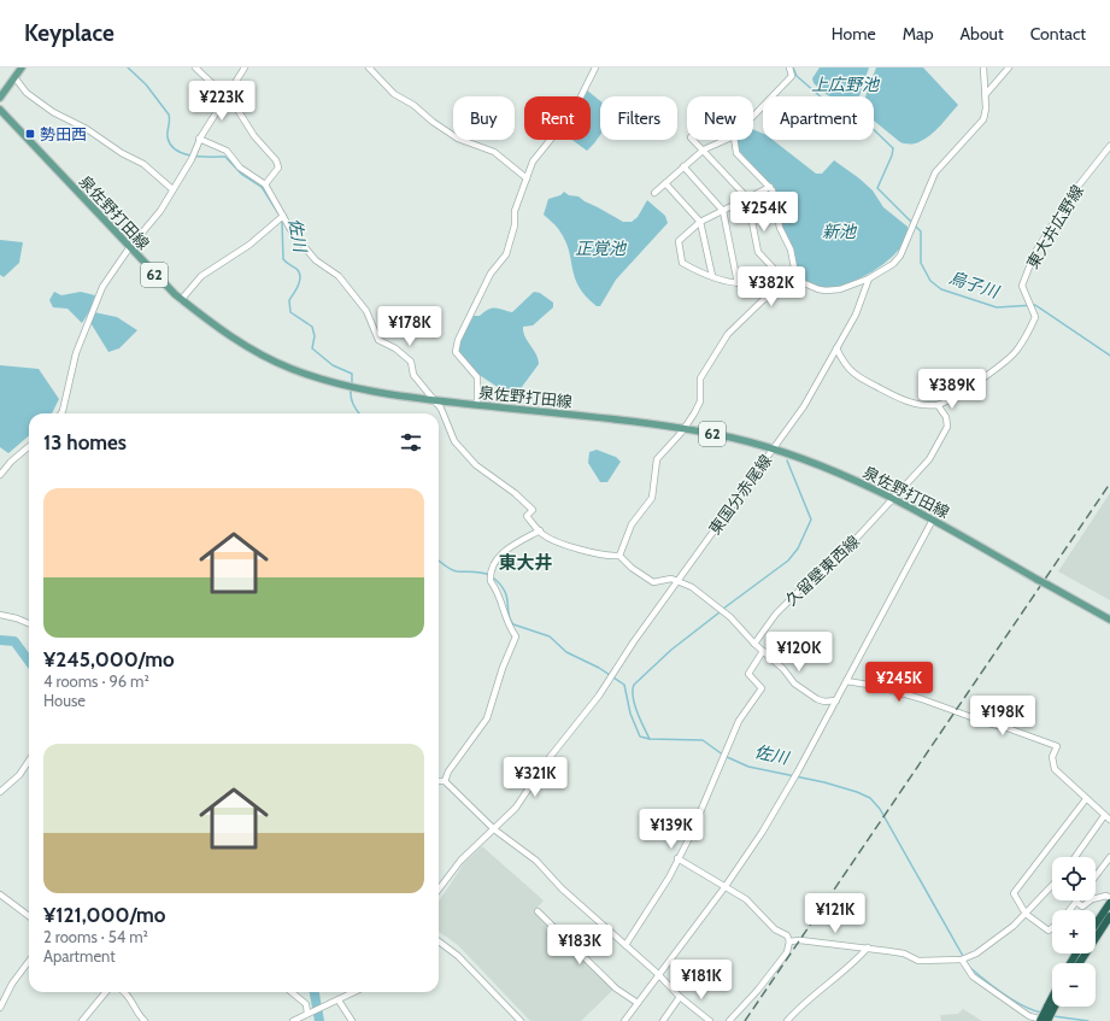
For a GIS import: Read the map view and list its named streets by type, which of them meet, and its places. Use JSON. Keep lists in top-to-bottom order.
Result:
{
  "streets": {
    "main road": ["泉佐野打田線", "62"],
    "street": ["東大井広野線", "東国分赤尾線", "久留壁東西線"]
  },
  "crossings": [
    ["泉佐野打田線", "東国分赤尾線"],
    ["泉佐野打田線", "久留壁東西線"],
    ["東大井広野線", "久留壁東西線"]
  ],
  "districts": ["東大井"],
  "water": [
    "上広野池",
    "新池",
    "佐川",
    "正覚池",
    "烏子川"
  ],
  "places": {
    "transit": ["勢田西"]
  },
  "page": {
    "header": "Keyplace",
    "nav": [
      "Home",
      "Map",
      "About",
      "Contact"
    ],
    "price": [
      "¥223K",
      "¥254K",
      "¥382K",
      "¥178K",
      "¥389K",
      "¥120K",
      "¥245K",
      "¥198K",
      "¥321K",
      "¥139K",
      "¥121K",
      "¥183K",
      "¥181K"
    ],
    "chip": [
      "Buy",
      "Rent",
      "Filters",
      "New",
      "Apartment"
    ],
    "heading": "13 homes",
    "list": [
      {
        "name": "¥245,000/mo",
        "note": "4 rooms · 96 m² · House"
      },
      {
        "name": "¥121,000/mo",
        "note": "2 rooms · 54 m² · Apartment"
      }
    ],
    "map_buttons": ["+", "−"]
  }
}
